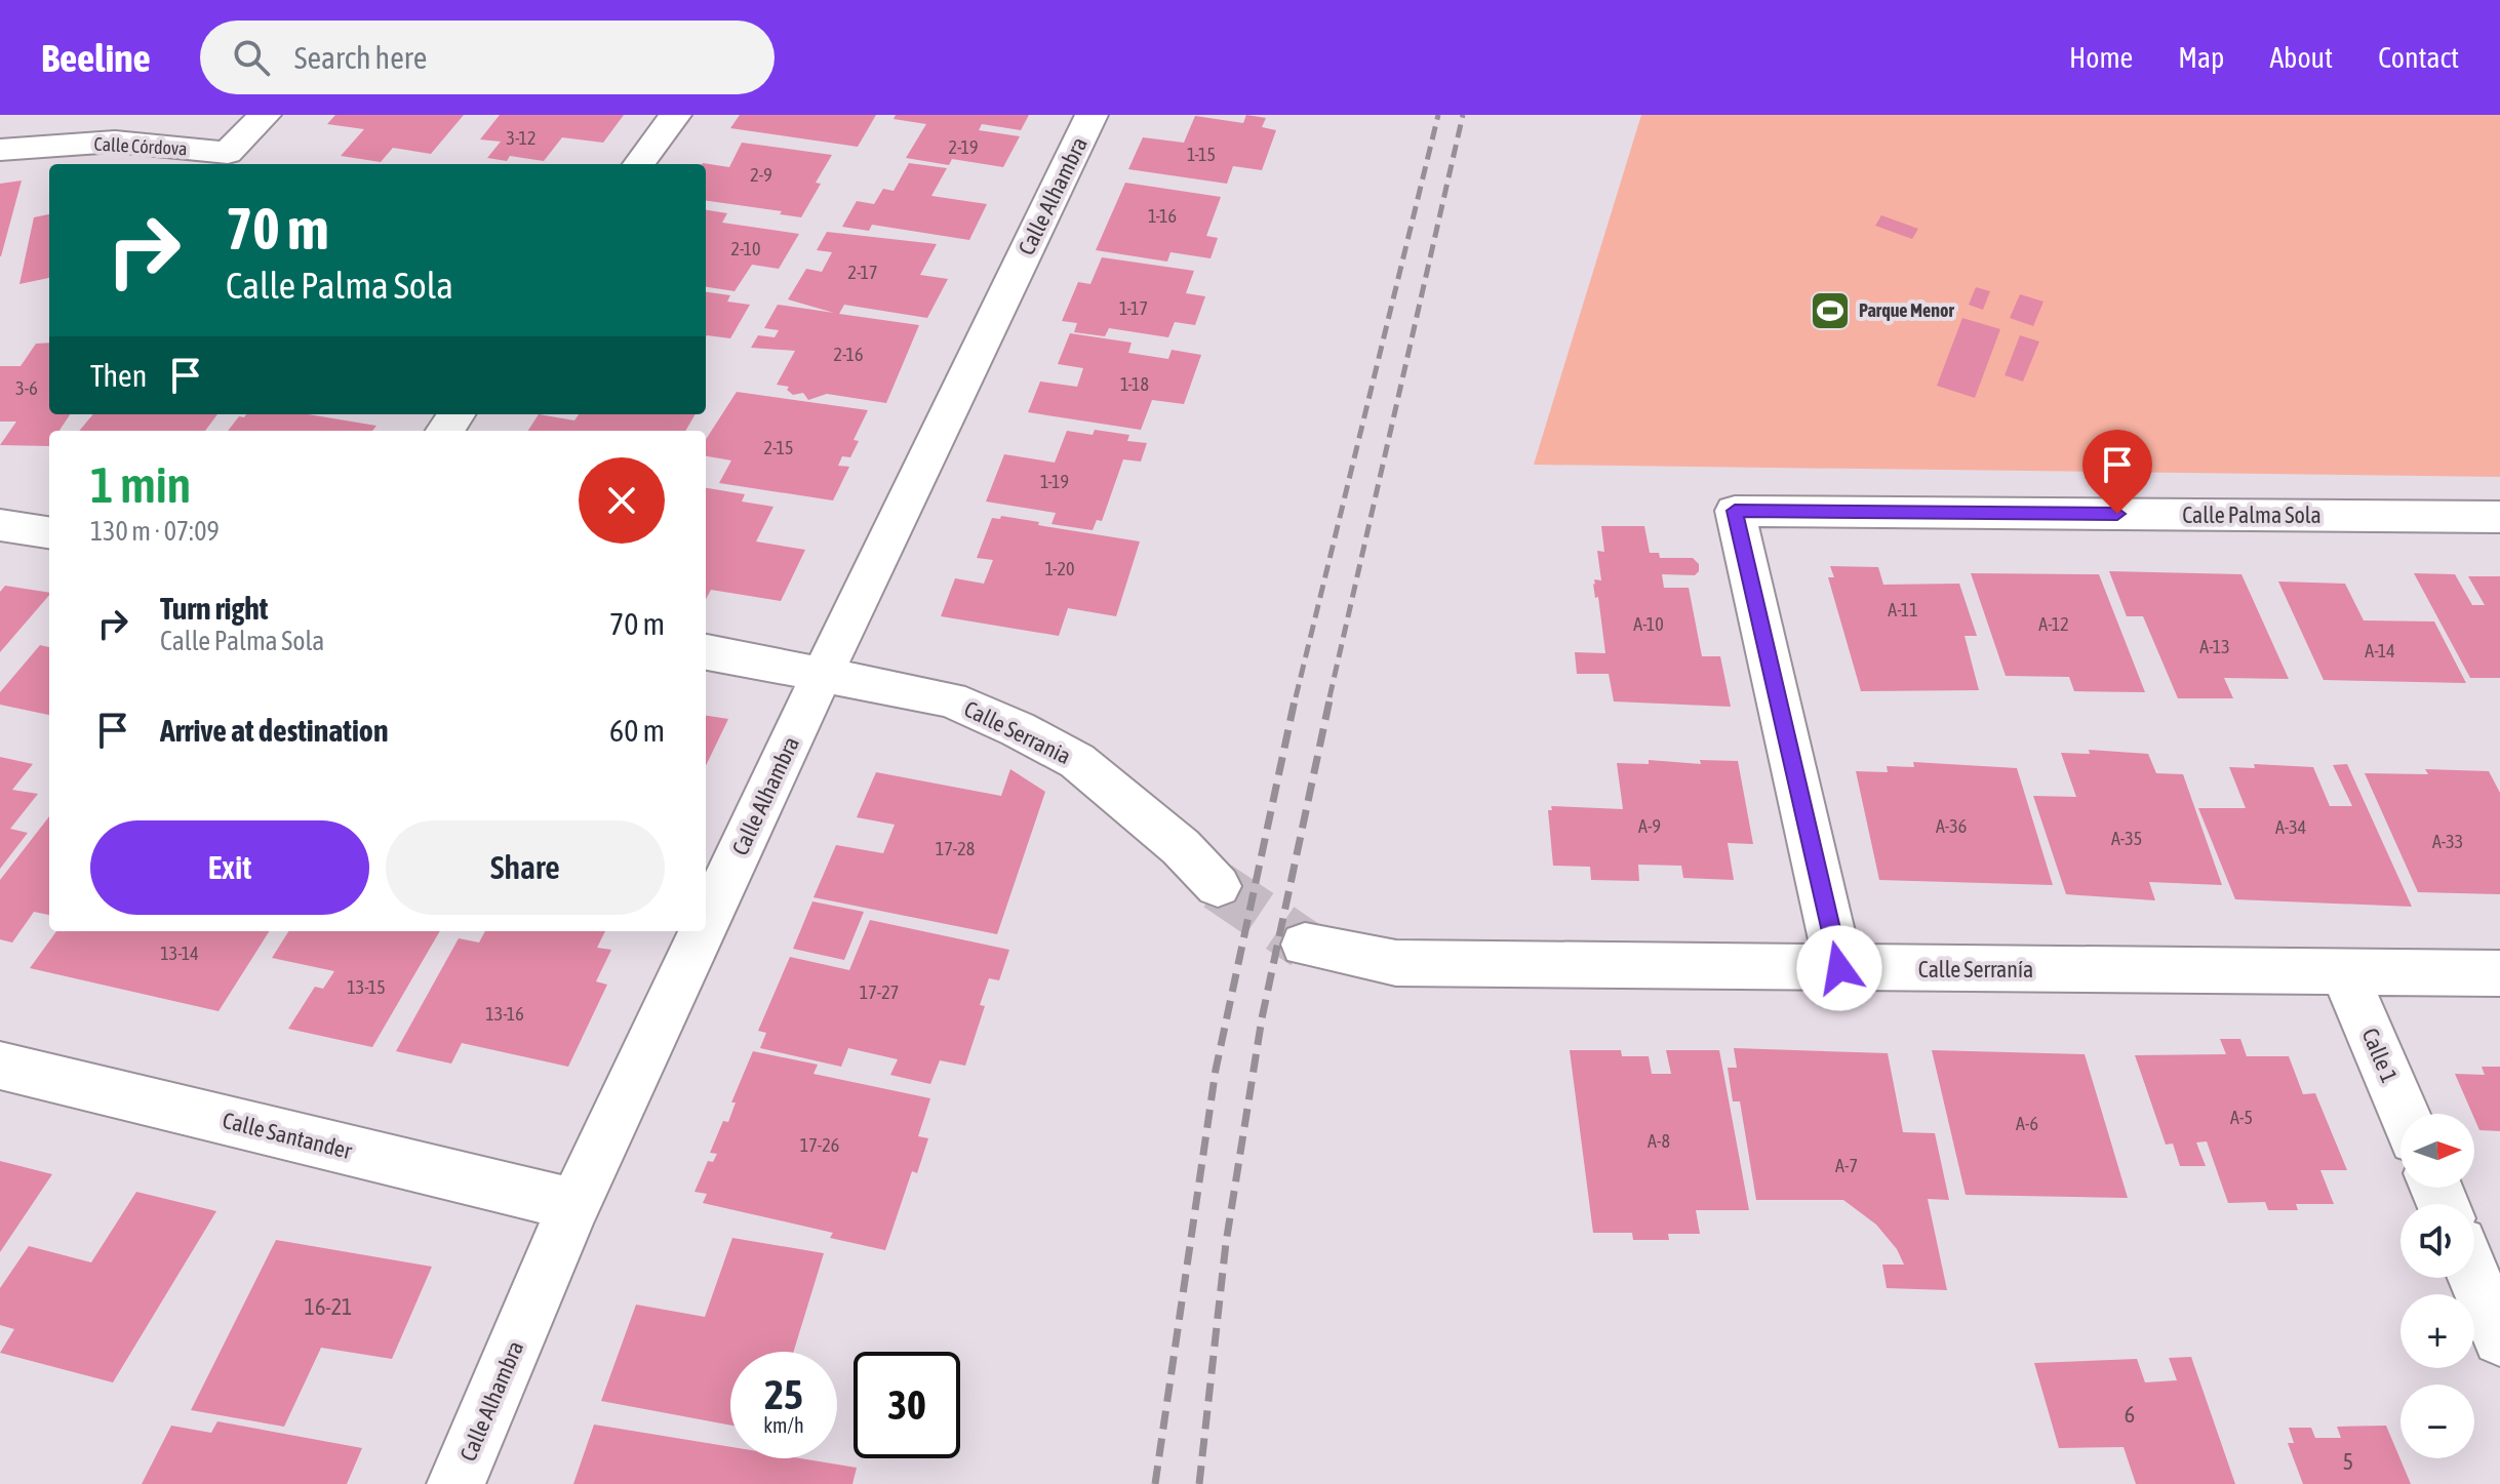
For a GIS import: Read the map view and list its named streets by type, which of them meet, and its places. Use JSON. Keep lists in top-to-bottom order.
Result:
{
  "streets": {
    "street": [
      "Calle Córdova",
      "Calle Alhambra",
      "Calle Palma Sola",
      "Calle Serrania",
      "Calle Serranía",
      "Calle 1",
      "Calle Santander"
    ]
  },
  "crossings": [
    ["Calle Alhambra", "Calle Serrania"],
    ["Calle Alhambra", "Calle Santander"],
    ["Calle Palma Sola", "Calle Serranía"],
    ["Calle Serranía", "Calle 1"]
  ],
  "places": {
    "sports": ["Parque Menor"]
  },
  "house_numbers": [
    "3-12",
    "2-19",
    "1-15",
    "2-9",
    "1-16",
    "2-10",
    "2-17",
    "1-17",
    "2-16",
    "1-18",
    "3-6",
    "2-15",
    "1-19",
    "1-20",
    "A-11",
    "A-10",
    "A-12",
    "A-13",
    "A-14",
    "A-9",
    "A-36",
    "A-34",
    "A-35",
    "A-33",
    "17-28",
    "13-14",
    "13-15",
    "17-27",
    "13-16",
    "A-5",
    "A-6",
    "A-8",
    "17-26",
    "A-7",
    "16-21",
    "6",
    "5"
  ],
  "north": "right",
  "page": {
    "header": "Beeline",
    "search": "Search here",
    "nav": [
      "Home",
      "Map",
      "About",
      "Contact"
    ],
    "turn": ["70 m", "Calle Palma Sola"],
    "then": "Then",
    "heading": ["1 min", "130 m · 07:09"],
    "list": [
      {
        "name": "Turn right",
        "note": "Calle Palma Sola",
        "value": "70 m"
      },
      {
        "name": "Arrive at destination",
        "value": "60 m"
      }
    ],
    "buttons": ["Exit", "Share"],
    "map_buttons": ["+", "−"],
    "speed": "25 km/h",
    "limit": "30"
  }
}
